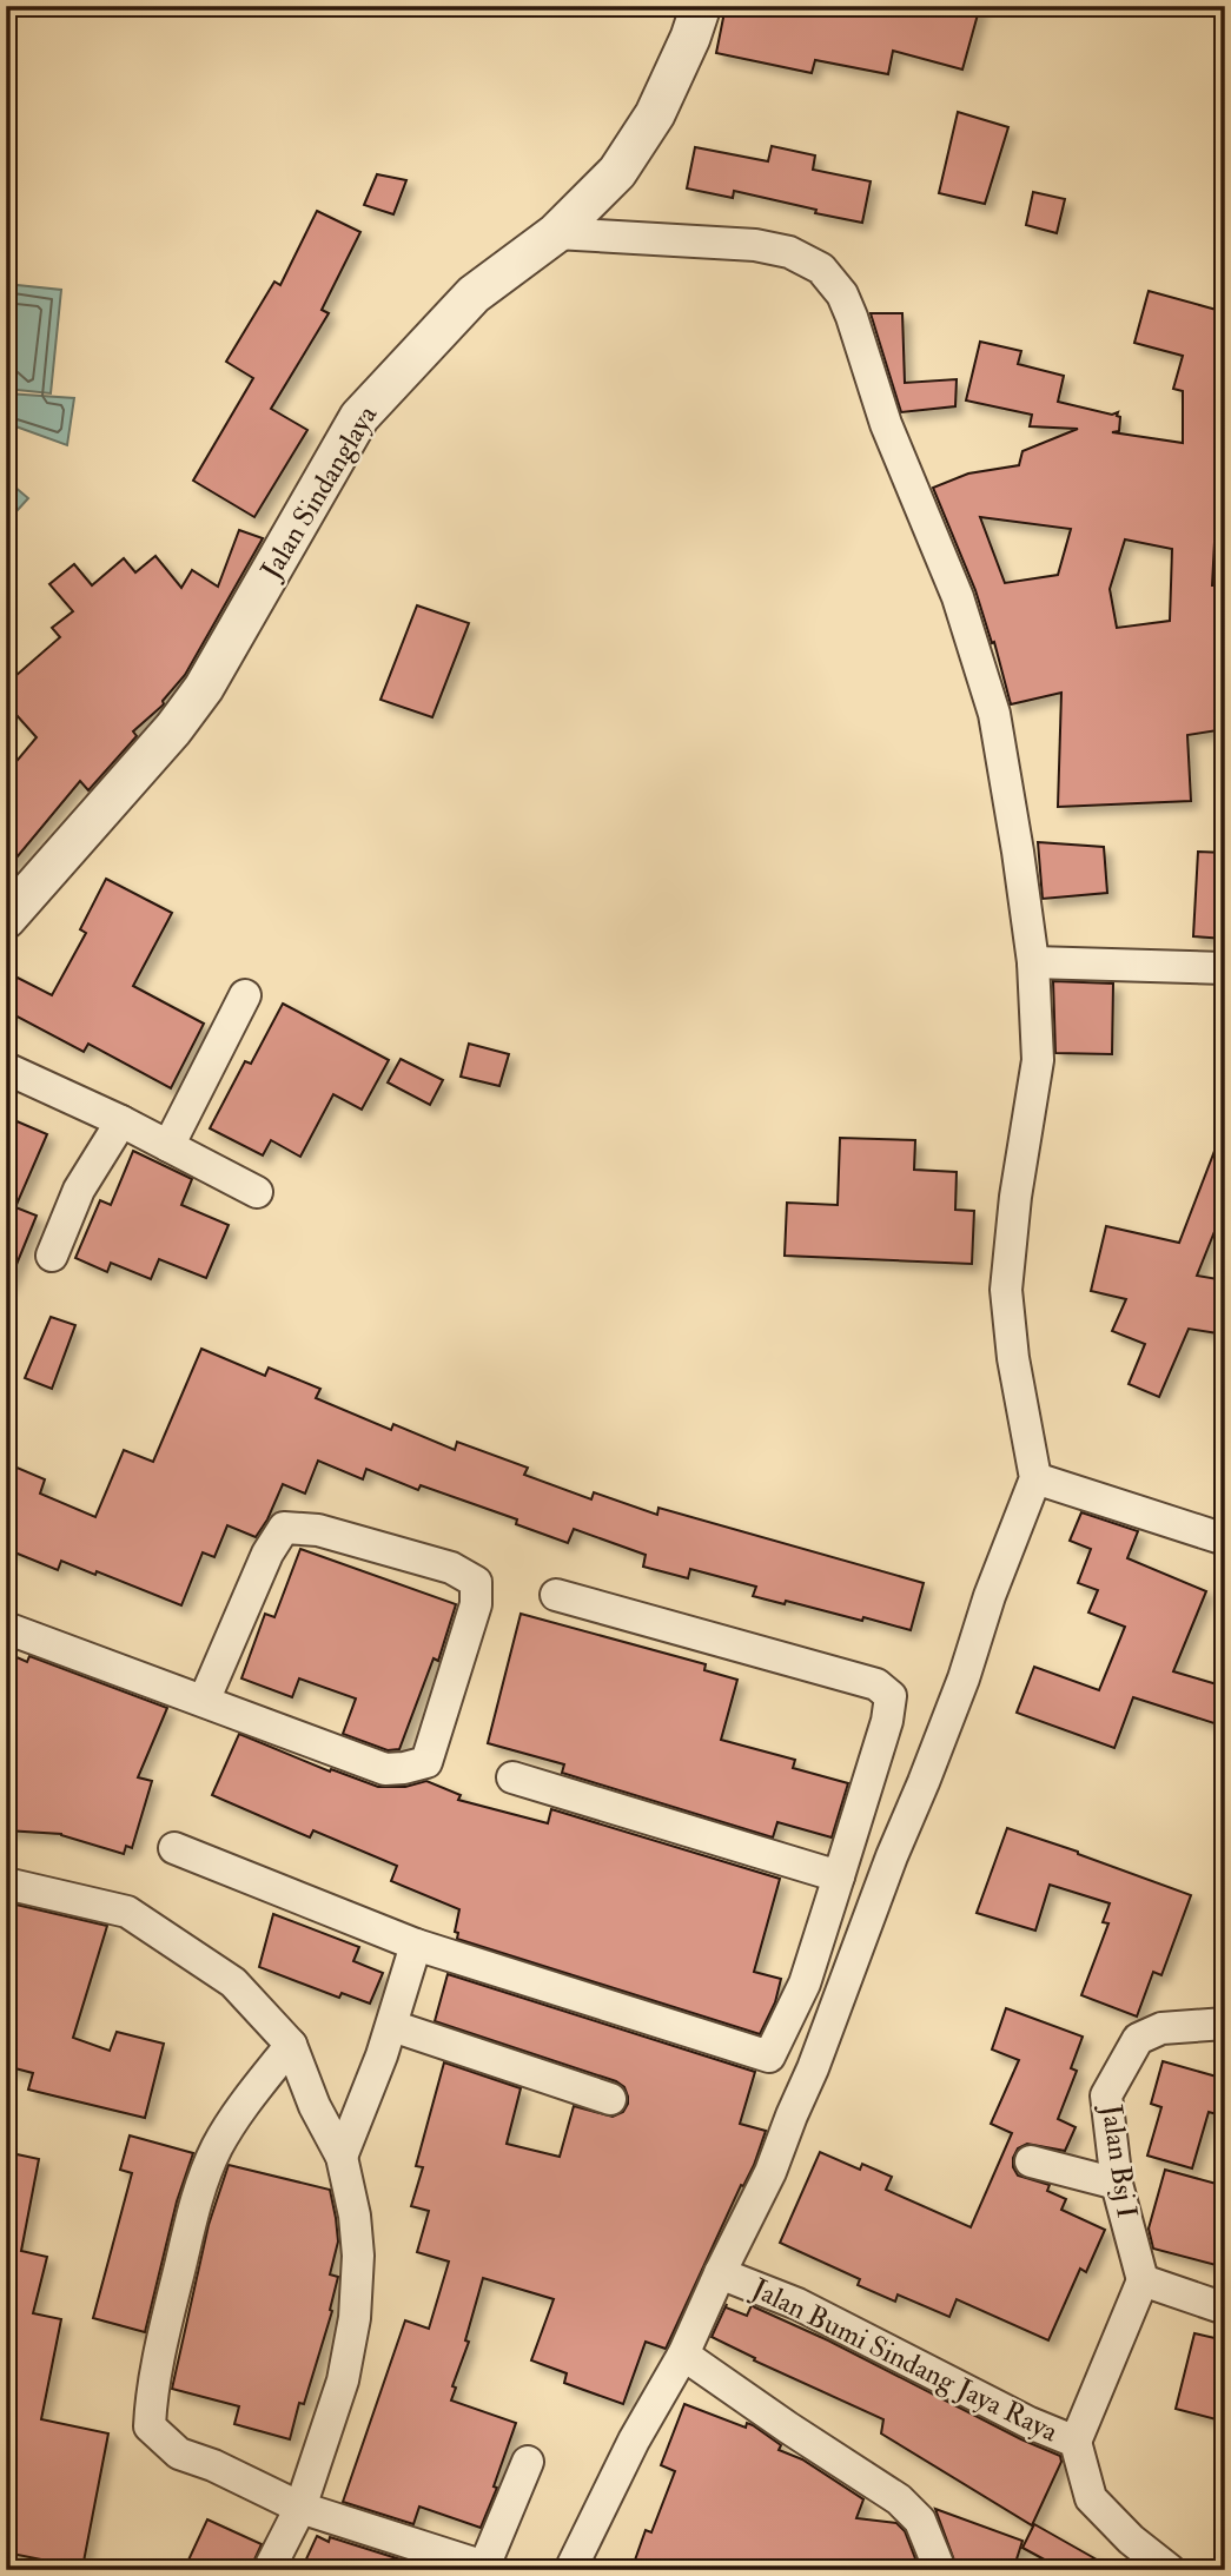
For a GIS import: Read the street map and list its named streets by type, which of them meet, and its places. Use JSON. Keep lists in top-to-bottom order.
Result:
{
  "streets": {
    "street": ["Jalan Sindanglaya", "Jalan Bsj I", "Jalan Bumi Sindang Jaya Raya"]
  }
}
